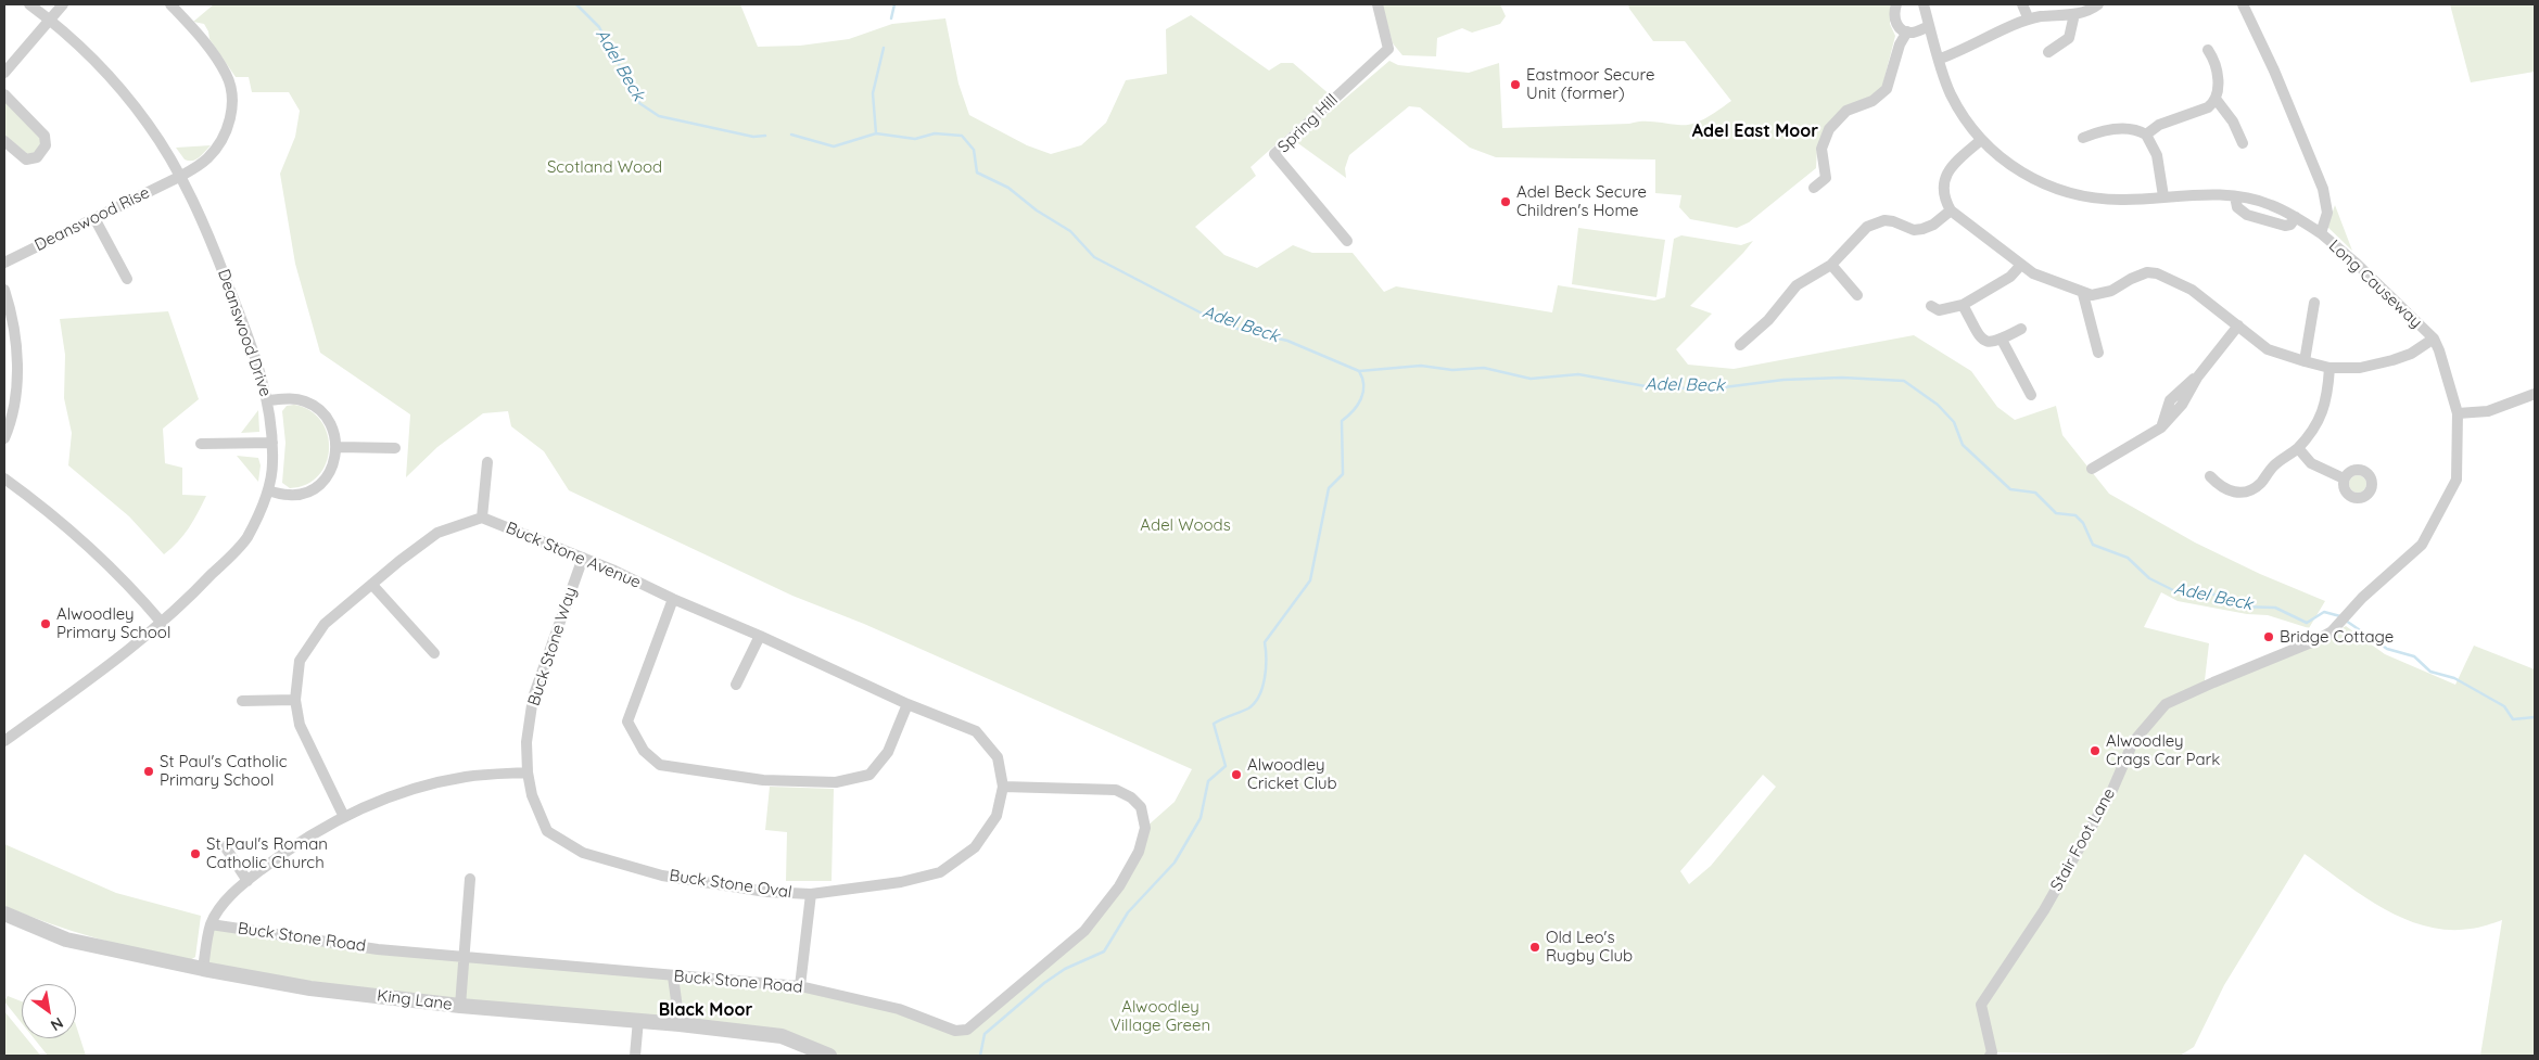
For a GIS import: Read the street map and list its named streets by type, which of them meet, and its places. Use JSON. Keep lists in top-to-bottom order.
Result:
{
  "streets": {
    "street": [
      "Spring Hill",
      "Deanswood Rise",
      "Long Causeway",
      "Deanswood Drive",
      "Buck Stone Avenue",
      "Buck Stone Way",
      "Stair Foot Lane",
      "Buck Stone Oval",
      "Buck Stone Road",
      "King Lane"
    ]
  },
  "crossings": [
    ["Deanswood Rise", "Deanswood Drive"],
    ["Long Causeway", "Stair Foot Lane"],
    ["Buck Stone Avenue", "Buck Stone Way"],
    ["Buck Stone Avenue", "Buck Stone Oval"],
    ["Buck Stone Avenue", "Buck Stone Road"],
    ["Buck Stone Way", "Buck Stone Oval"],
    ["Buck Stone Oval", "Buck Stone Road"]
  ],
  "districts": ["Adel East Moor", "Black Moor"],
  "water": ["Adel Beck"],
  "parks": ["Scotland Wood", "Adel Woods", "Alwoodley Village Green"],
  "places": [
    "Eastmoor Secure Unit (former)",
    "Adel Beck Secure Children's Home",
    "Alwoodley Primary School",
    "Bridge Cottage",
    "Alwoodley Crags Car Park",
    "St Paul's Catholic Primary School",
    "Alwoodley Cricket Club",
    "St Paul's Roman Catholic Church",
    "Old Leo's Rugby Club"
  ],
  "north": "bottom right"
}
